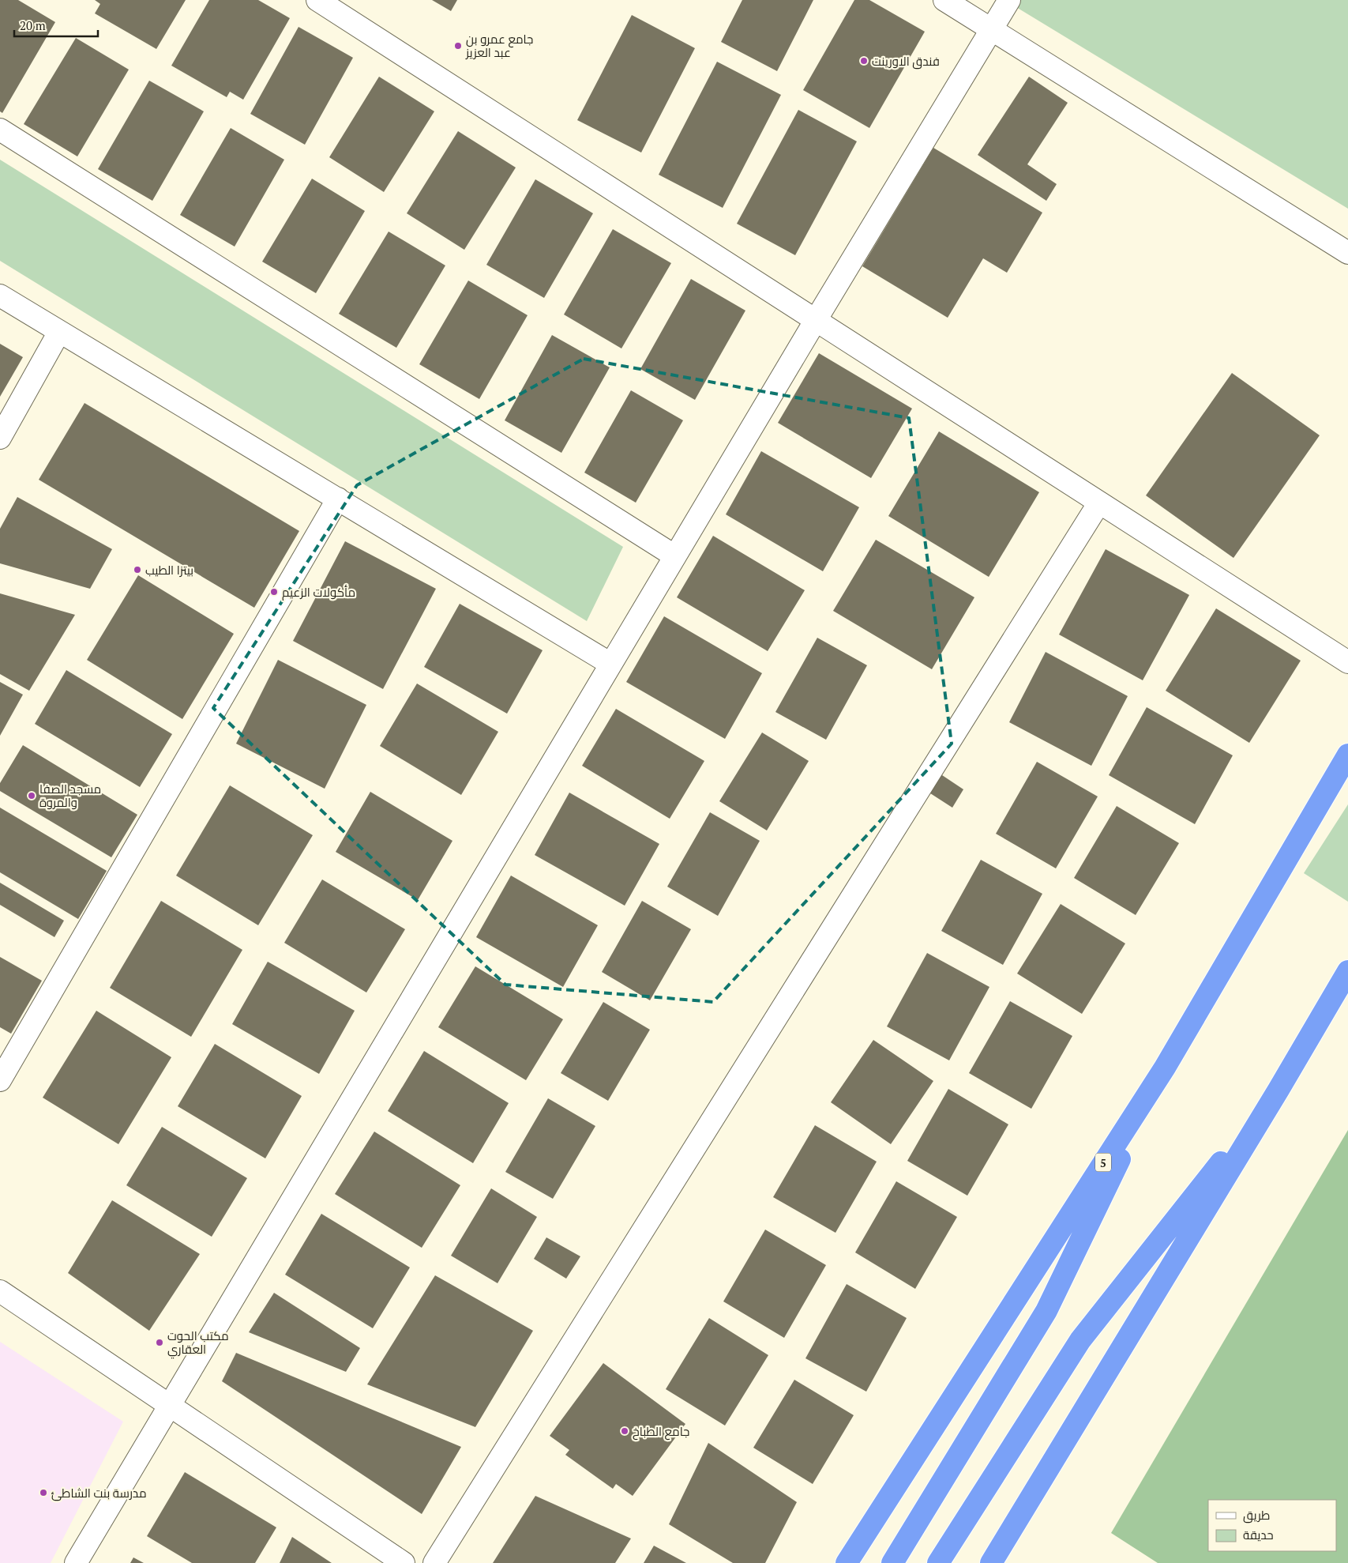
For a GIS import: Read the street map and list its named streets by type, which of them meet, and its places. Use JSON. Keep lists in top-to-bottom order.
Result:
{
  "streets": {
    "highway": ["5"]
  },
  "places": [
    "جامع عمرو بن عبد العزيز",
    "فندق الاورينت",
    "بيتزا الطيب",
    "مأكولات الزعيم",
    "مسجد الصفا والمروة",
    "مكتب الحوت العقاري",
    "جامع الطباخ",
    "مدرسة بنت الشاطئ"
  ],
  "legend": ["طريق", "حديقة"],
  "scale_bar": "20 m"
}
